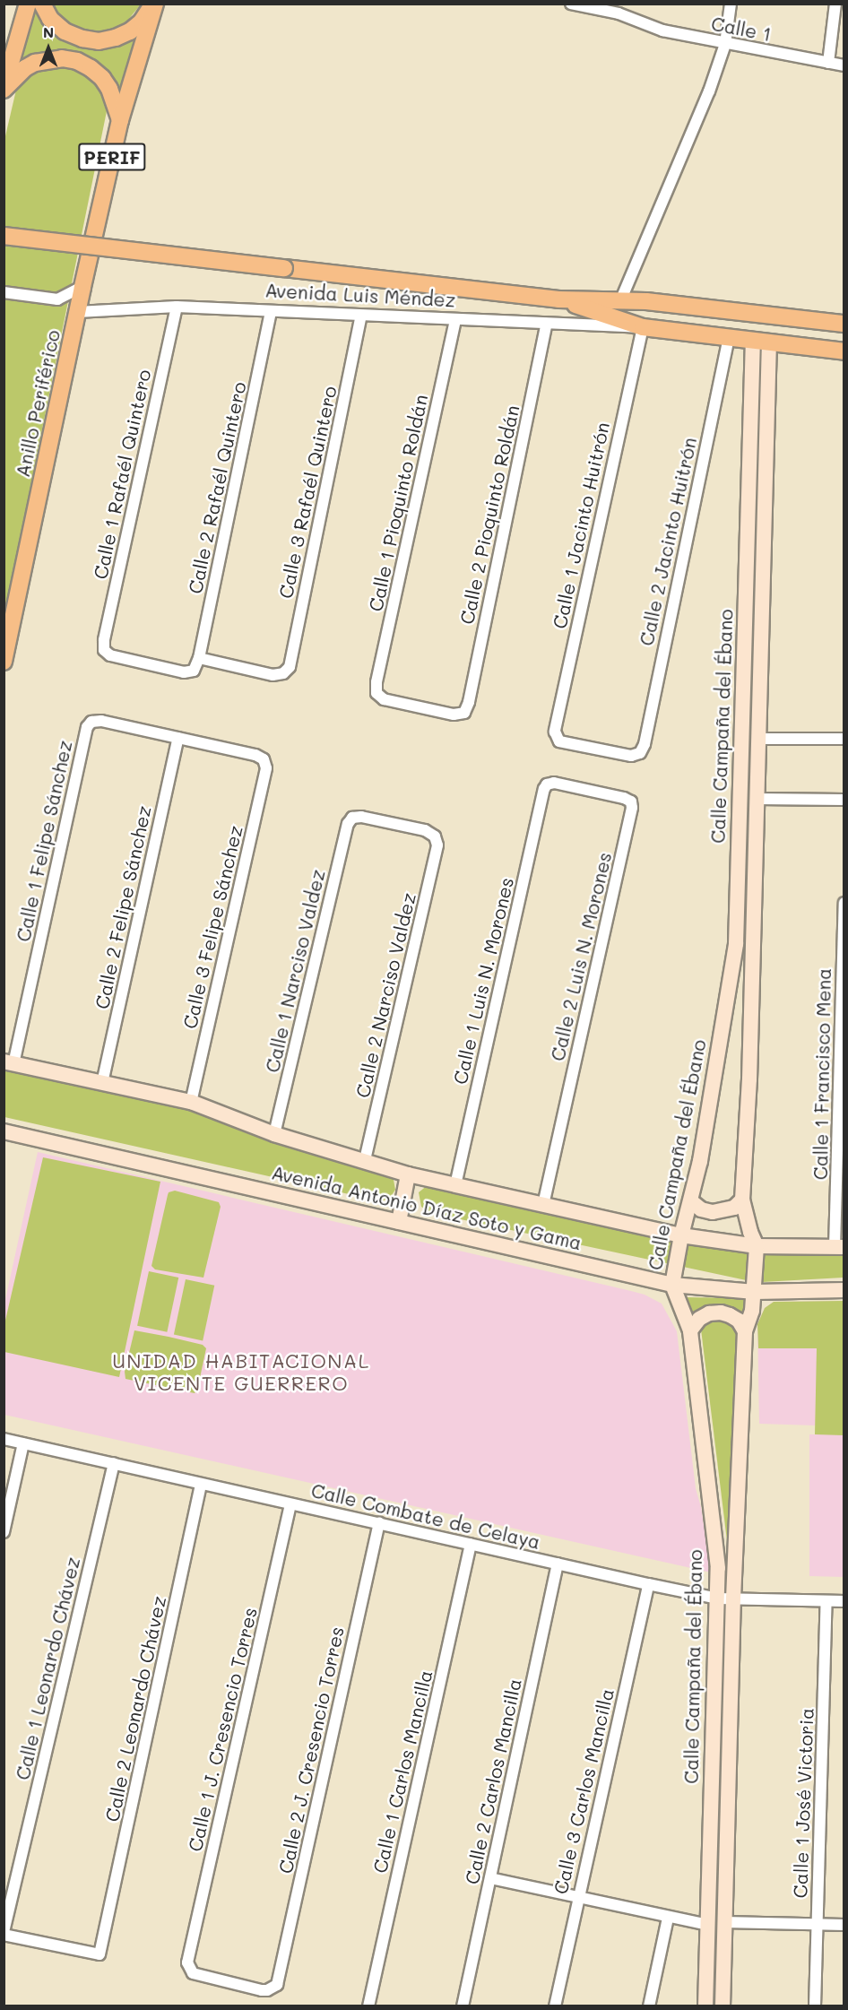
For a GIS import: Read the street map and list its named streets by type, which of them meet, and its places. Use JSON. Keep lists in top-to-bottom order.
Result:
{
  "streets": {
    "main road": ["PERIF", "Avenida Luis Méndez", "Anillo Periférico"],
    "street": [
      "Calle 1",
      "Calle 1 Rafaél Quintero",
      "Calle 2 Rafaél Quintero",
      "Calle 3 Rafaél Quintero",
      "Calle 1 Pioquinto Roldán",
      "Calle 2 Pioquinto Roldán",
      "Calle 1 Jacinto Huitrón",
      "Calle 2 Jacinto Huitrón",
      "Calle Campaña del Ébano",
      "Calle 1 Felipe Sánchez",
      "Calle 2 Felipe Sánchez",
      "Calle 3 Felipe Sánchez",
      "Calle 2 Luis N. Morones",
      "Calle 1 Narciso Valdez",
      "Calle 1 Luis N. Morones",
      "Calle 2 Narciso Valdez",
      "Calle 1 Francisco Mena",
      "Avenida Antonio Díaz Soto y Gama",
      "Calle Combate de Celaya",
      "Calle 1 Leonardo Chávez",
      "Calle 2 Leonardo Chávez",
      "Calle 1 J. Cresencio Torres",
      "Calle 2 J. Cresencio Torres",
      "Calle 1 Carlos Mancilla",
      "Calle 2 Carlos Mancilla",
      "Calle 3 Carlos Mancilla",
      "Calle 1 José Victoria"
    ]
  },
  "crossings": [
    ["PERIF", "Avenida Luis Méndez"],
    ["PERIF", "Anillo Periférico"],
    ["Avenida Luis Méndez", "Anillo Periférico"],
    ["Avenida Luis Méndez", "Calle 1 Rafaél Quintero"],
    ["Avenida Luis Méndez", "Calle 2 Rafaél Quintero"],
    ["Avenida Luis Méndez", "Calle 3 Rafaél Quintero"],
    ["Avenida Luis Méndez", "Calle 1 Pioquinto Roldán"],
    ["Avenida Luis Méndez", "Calle 2 Pioquinto Roldán"],
    ["Avenida Luis Méndez", "Calle 1 Jacinto Huitrón"],
    ["Avenida Luis Méndez", "Calle 2 Jacinto Huitrón"],
    ["Avenida Luis Méndez", "Calle Campaña del Ébano"],
    ["Calle 1 Rafaél Quintero", "Calle 2 Rafaél Quintero"],
    ["Calle 2 Rafaél Quintero", "Calle 3 Rafaél Quintero"],
    ["Calle 1 Pioquinto Roldán", "Calle 2 Pioquinto Roldán"],
    ["Calle 1 Jacinto Huitrón", "Calle 2 Jacinto Huitrón"],
    ["Calle Campaña del Ébano", "Avenida Antonio Díaz Soto y Gama"],
    ["Calle Campaña del Ébano", "Calle Combate de Celaya"],
    ["Calle 1 Felipe Sánchez", "Calle 2 Felipe Sánchez"],
    ["Calle 1 Felipe Sánchez", "Calle 3 Felipe Sánchez"],
    ["Calle 1 Felipe Sánchez", "Avenida Antonio Díaz Soto y Gama"],
    ["Calle 2 Felipe Sánchez", "Calle 3 Felipe Sánchez"],
    ["Calle 2 Felipe Sánchez", "Avenida Antonio Díaz Soto y Gama"],
    ["Calle 3 Felipe Sánchez", "Avenida Antonio Díaz Soto y Gama"],
    ["Calle 2 Luis N. Morones", "Calle 1 Luis N. Morones"],
    ["Calle 2 Luis N. Morones", "Avenida Antonio Díaz Soto y Gama"],
    ["Calle 1 Narciso Valdez", "Calle 2 Narciso Valdez"],
    ["Calle 1 Narciso Valdez", "Avenida Antonio Díaz Soto y Gama"],
    ["Calle 1 Luis N. Morones", "Avenida Antonio Díaz Soto y Gama"],
    ["Calle 2 Narciso Valdez", "Avenida Antonio Díaz Soto y Gama"],
    ["Calle 1 Francisco Mena", "Avenida Antonio Díaz Soto y Gama"],
    ["Calle Combate de Celaya", "Calle 1 Leonardo Chávez"],
    ["Calle Combate de Celaya", "Calle 2 Leonardo Chávez"],
    ["Calle Combate de Celaya", "Calle 1 J. Cresencio Torres"],
    ["Calle Combate de Celaya", "Calle 2 J. Cresencio Torres"],
    ["Calle Combate de Celaya", "Calle 1 Carlos Mancilla"],
    ["Calle Combate de Celaya", "Calle 2 Carlos Mancilla"],
    ["Calle Combate de Celaya", "Calle 3 Carlos Mancilla"],
    ["Calle Combate de Celaya", "Calle 1 José Victoria"],
    ["Calle 1 Leonardo Chávez", "Calle 2 Leonardo Chávez"],
    ["Calle 1 J. Cresencio Torres", "Calle 2 J. Cresencio Torres"]
  ],
  "districts": ["UNIDAD HABITACIONAL VICENTE GUERRERO"],
  "north": "top"
}
